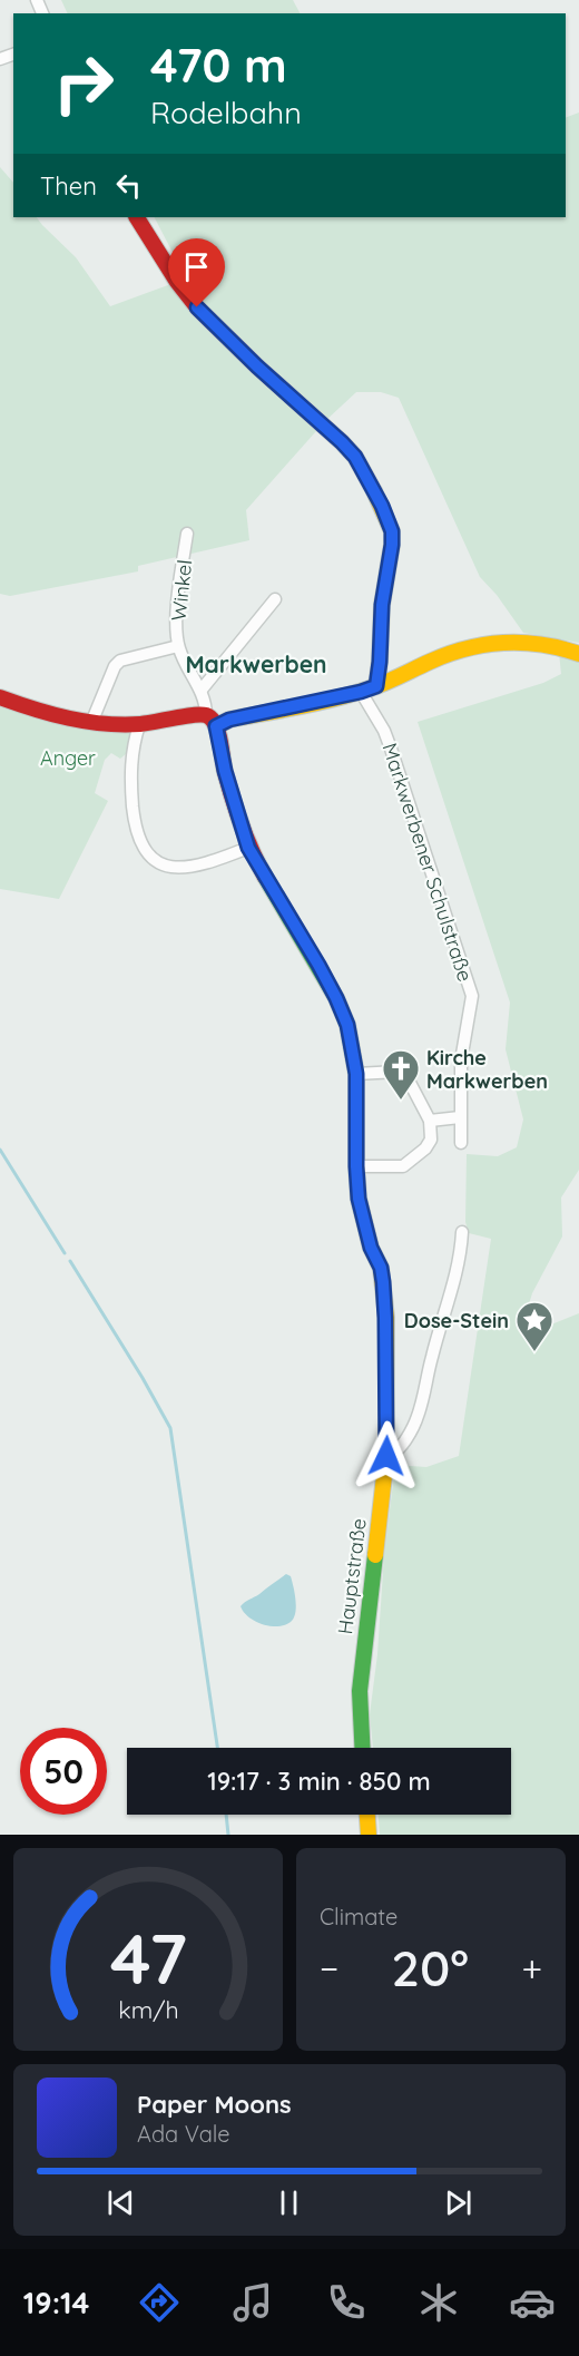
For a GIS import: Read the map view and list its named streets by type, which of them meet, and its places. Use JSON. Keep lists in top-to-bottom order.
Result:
{
  "streets": {
    "main road": ["Hauptstraße"],
    "street": ["Winkel", "Markwerbener Schulstraße"]
  },
  "crossings": [
    ["Winkel", "Hauptstraße"]
  ],
  "districts": ["Markwerben"],
  "parks": ["Anger"],
  "places": {
    "church": ["Kirche Markwerben"],
    "place": ["Dose-Stein"]
  },
  "page": {
    "turn": ["470 m", "Rodelbahn"],
    "then": "Then",
    "limit": "50",
    "trip": "19:17 · 3 min · 850 m",
    "tile": "Climate",
    "heat": ["−", "20°", "+"],
    "song": ["Paper Moons", "Ada Vale"],
    "tabs": "19:14",
    "gauge": ["47", "km/h"]
  }
}
